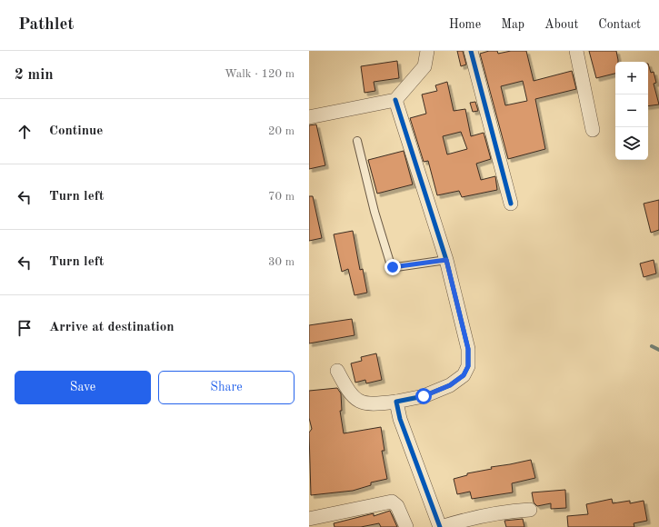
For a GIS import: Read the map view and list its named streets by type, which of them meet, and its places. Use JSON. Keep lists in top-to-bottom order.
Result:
{
  "page": {
    "header": "Pathlet",
    "nav": [
      "Home",
      "Map",
      "About",
      "Contact"
    ],
    "heading": ["2 min", "Walk · 120 m"],
    "map_buttons": ["+", "−"],
    "list": [
      ["Continue", "20 m"],
      ["Turn left", "70 m"],
      ["Turn left", "30 m"],
      "Arrive at destination"
    ],
    "buttons": ["Save", "Share"]
  }
}
